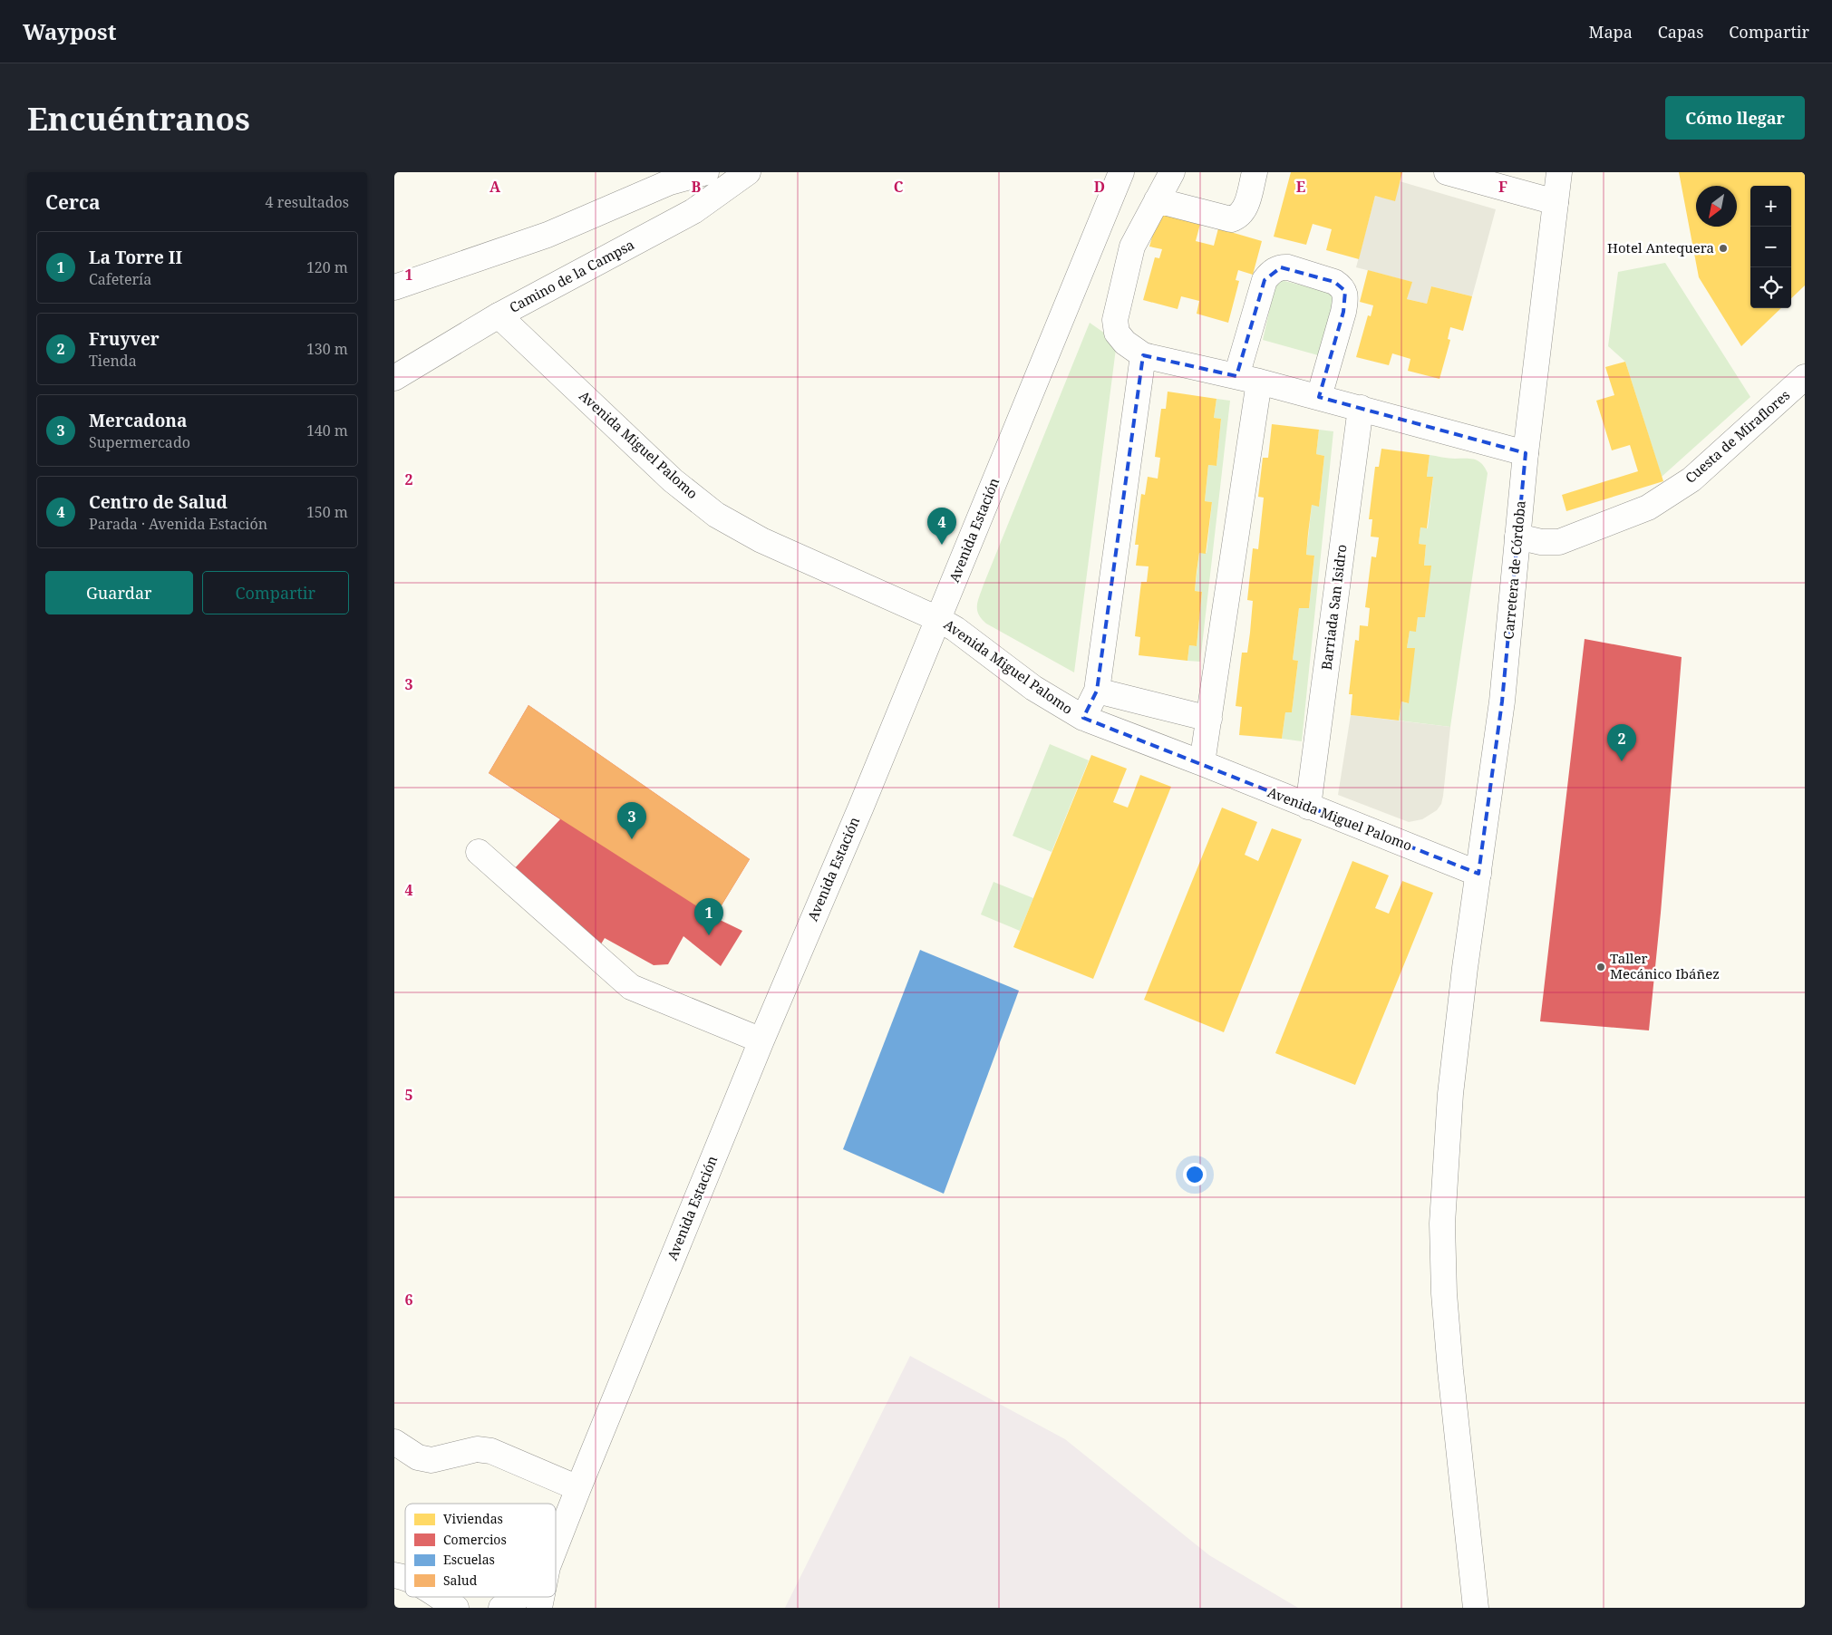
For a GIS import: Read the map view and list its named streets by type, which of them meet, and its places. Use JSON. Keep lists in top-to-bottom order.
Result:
{
  "streets": {
    "street": [
      "Camino de la Campsa",
      "Cuesta de Miraflores",
      "Avenida Miguel Palomo",
      "Avenida Estación",
      "Carretera de Córdoba",
      "Barriada San Isidro"
    ]
  },
  "crossings": [
    ["Camino de la Campsa", "Avenida Miguel Palomo"],
    ["Cuesta de Miraflores", "Carretera de Córdoba"],
    ["Avenida Miguel Palomo", "Avenida Estación"],
    ["Avenida Miguel Palomo", "Carretera de Córdoba"],
    ["Avenida Miguel Palomo", "Barriada San Isidro"]
  ],
  "places": ["Hotel Antequera", "Taller Mecánico Ibáñez"],
  "legend": [
    "Viviendas",
    "Comercios",
    "Escuelas",
    "Salud"
  ],
  "north": "bottom left",
  "page": {
    "header": "Waypost",
    "nav": ["Mapa", "Capas", "Compartir"],
    "buttons": [
      "Cómo llegar",
      ["Guardar", "Compartir"]
    ],
    "title": "Encuéntranos",
    "heading": ["Cerca", "4 resultados"],
    "map_buttons": ["+", "−"],
    "list": [
      {
        "mark": "1",
        "name": "La Torre II",
        "note": "Cafetería",
        "value": "120 m"
      },
      {
        "mark": "2",
        "name": "Fruyver",
        "note": "Tienda",
        "value": "130 m"
      },
      {
        "mark": "3",
        "name": "Mercadona",
        "note": "Supermercado",
        "value": "140 m"
      },
      {
        "mark": "4",
        "name": "Centro de Salud",
        "note": "Parada · Avenida Estación",
        "value": "150 m"
      }
    ],
    "pins": [
      "4",
      "2",
      "3",
      "1"
    ]
  },
  "grid": {
    "columns": [
      "A",
      "B",
      "C",
      "D",
      "E",
      "F"
    ],
    "rows": [
      "1",
      "2",
      "3",
      "4",
      "5",
      "6"
    ]
  }
}
